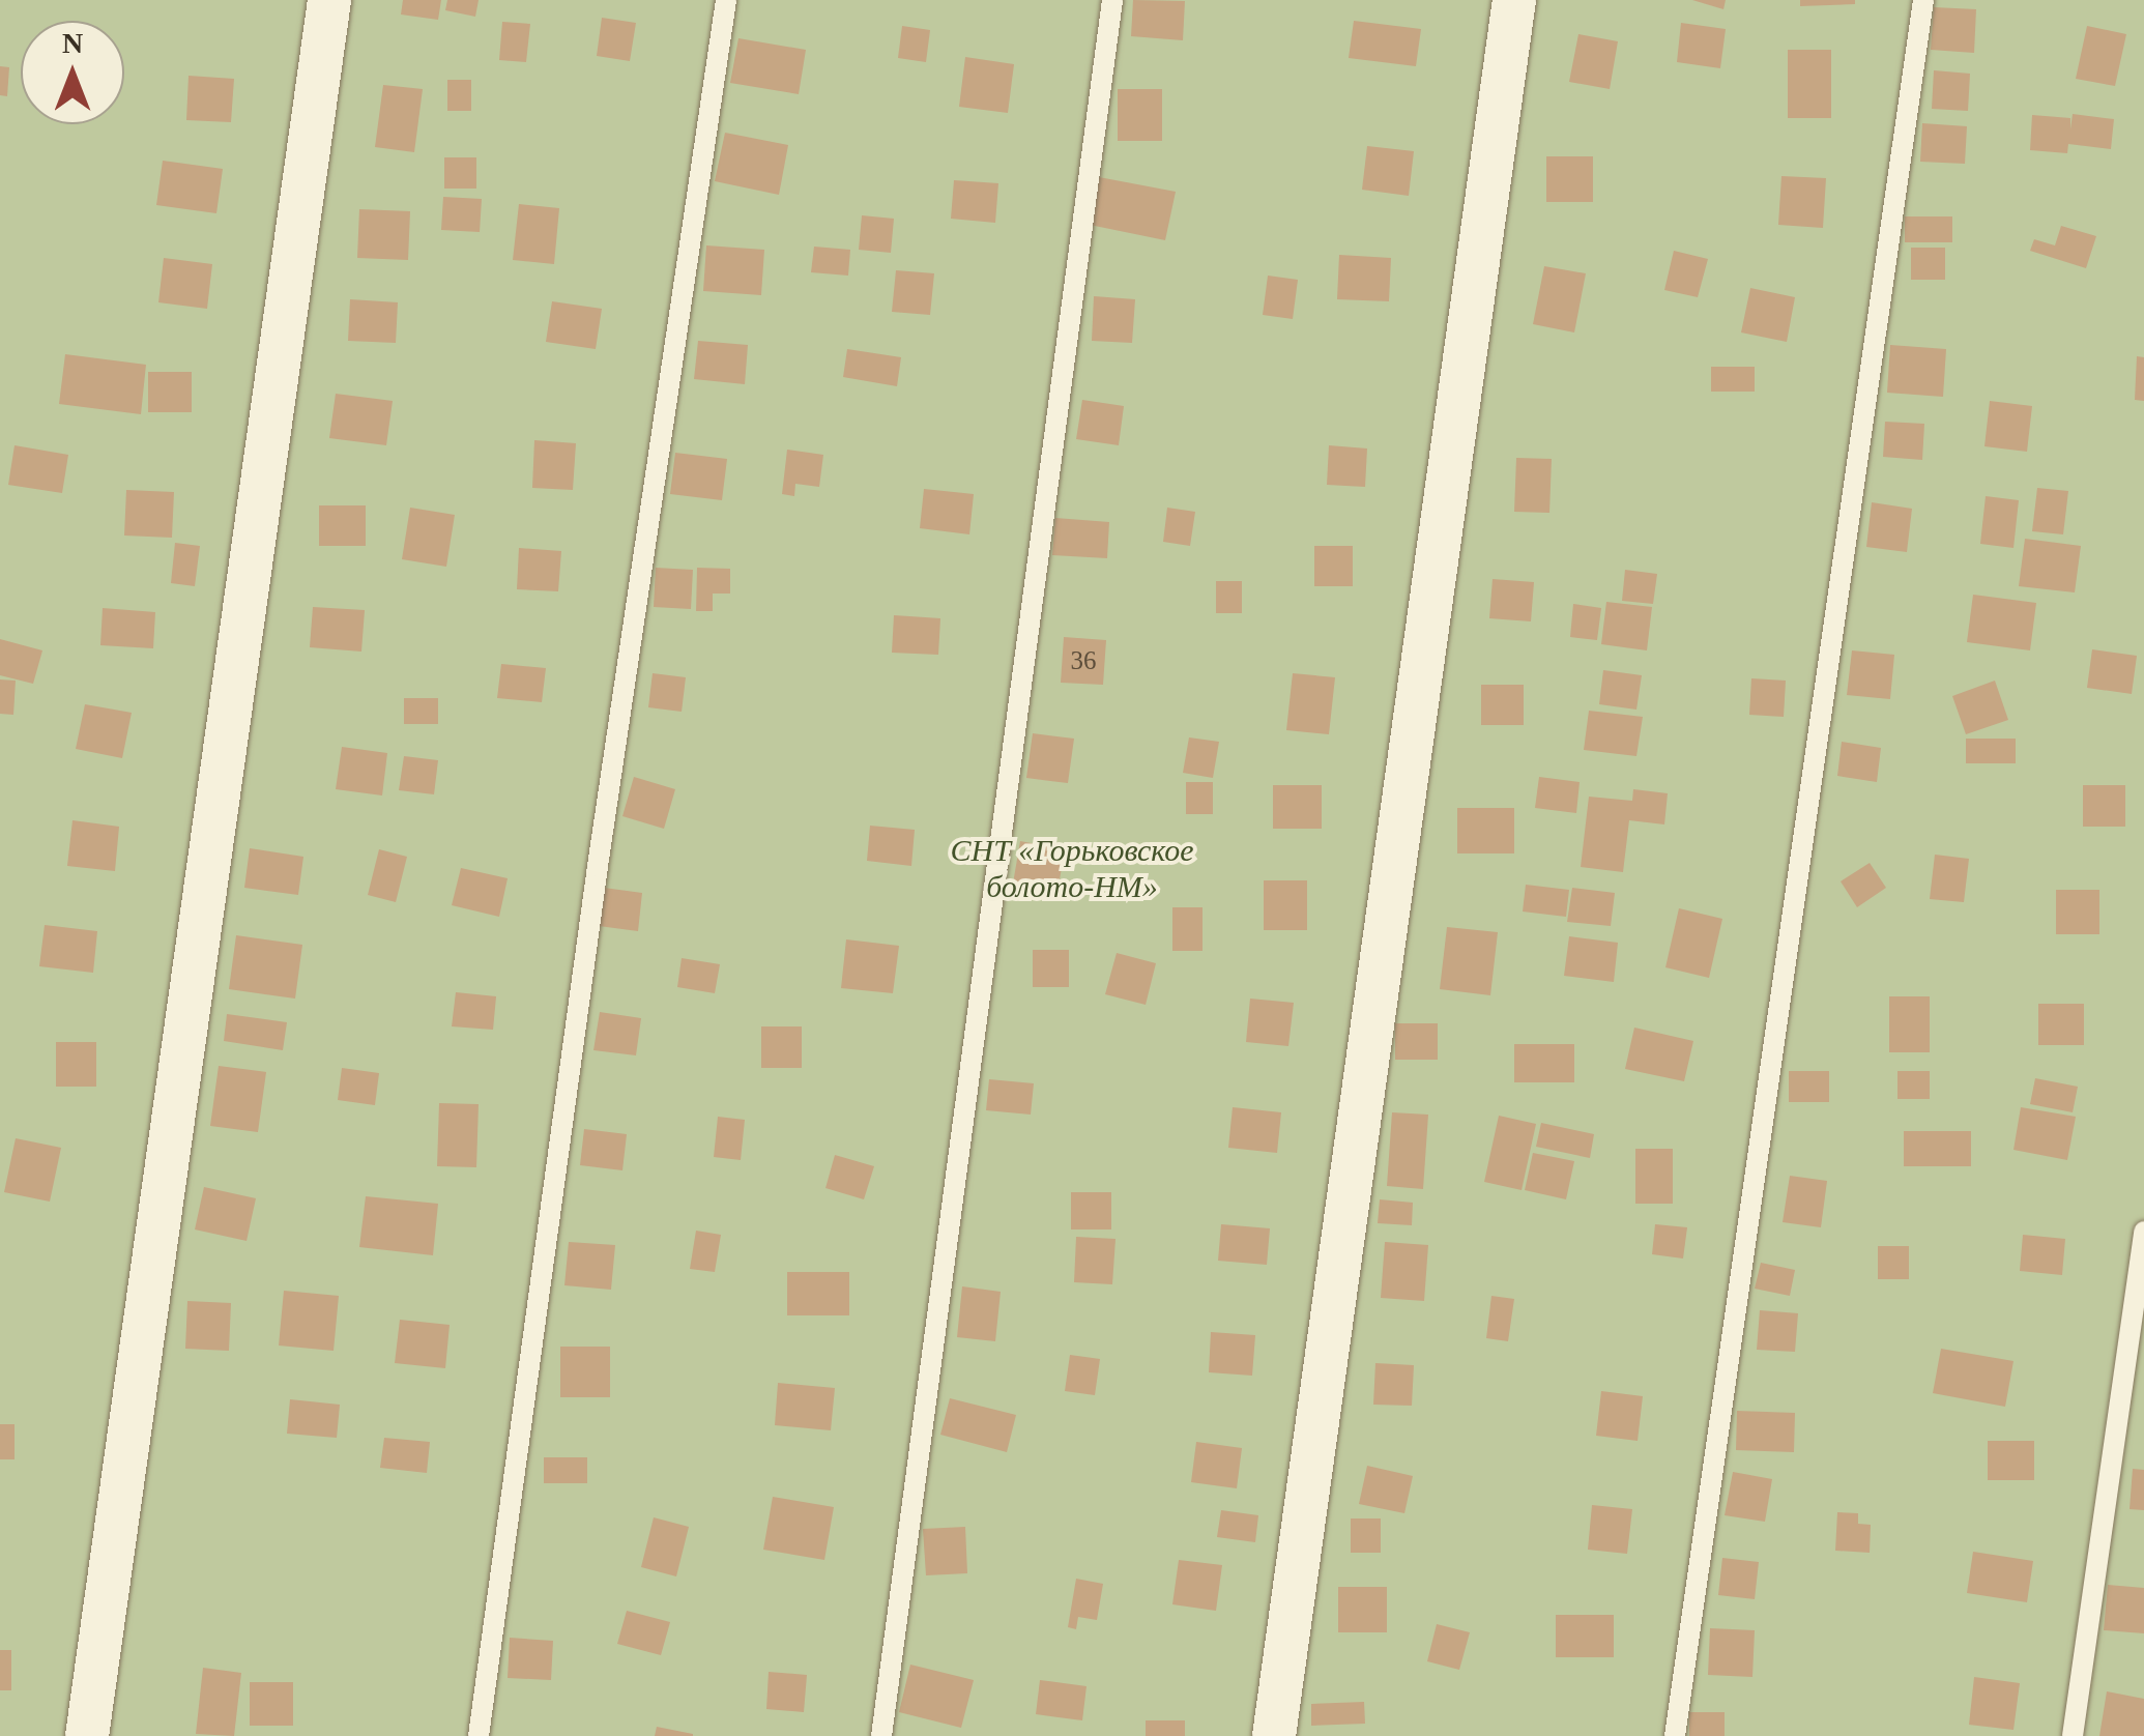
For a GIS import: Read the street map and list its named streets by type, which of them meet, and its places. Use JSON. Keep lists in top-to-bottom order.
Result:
{
  "parks": ["СНТ «Горьковское болото-НМ»"],
  "house_numbers": ["36"],
  "north": "top"
}
